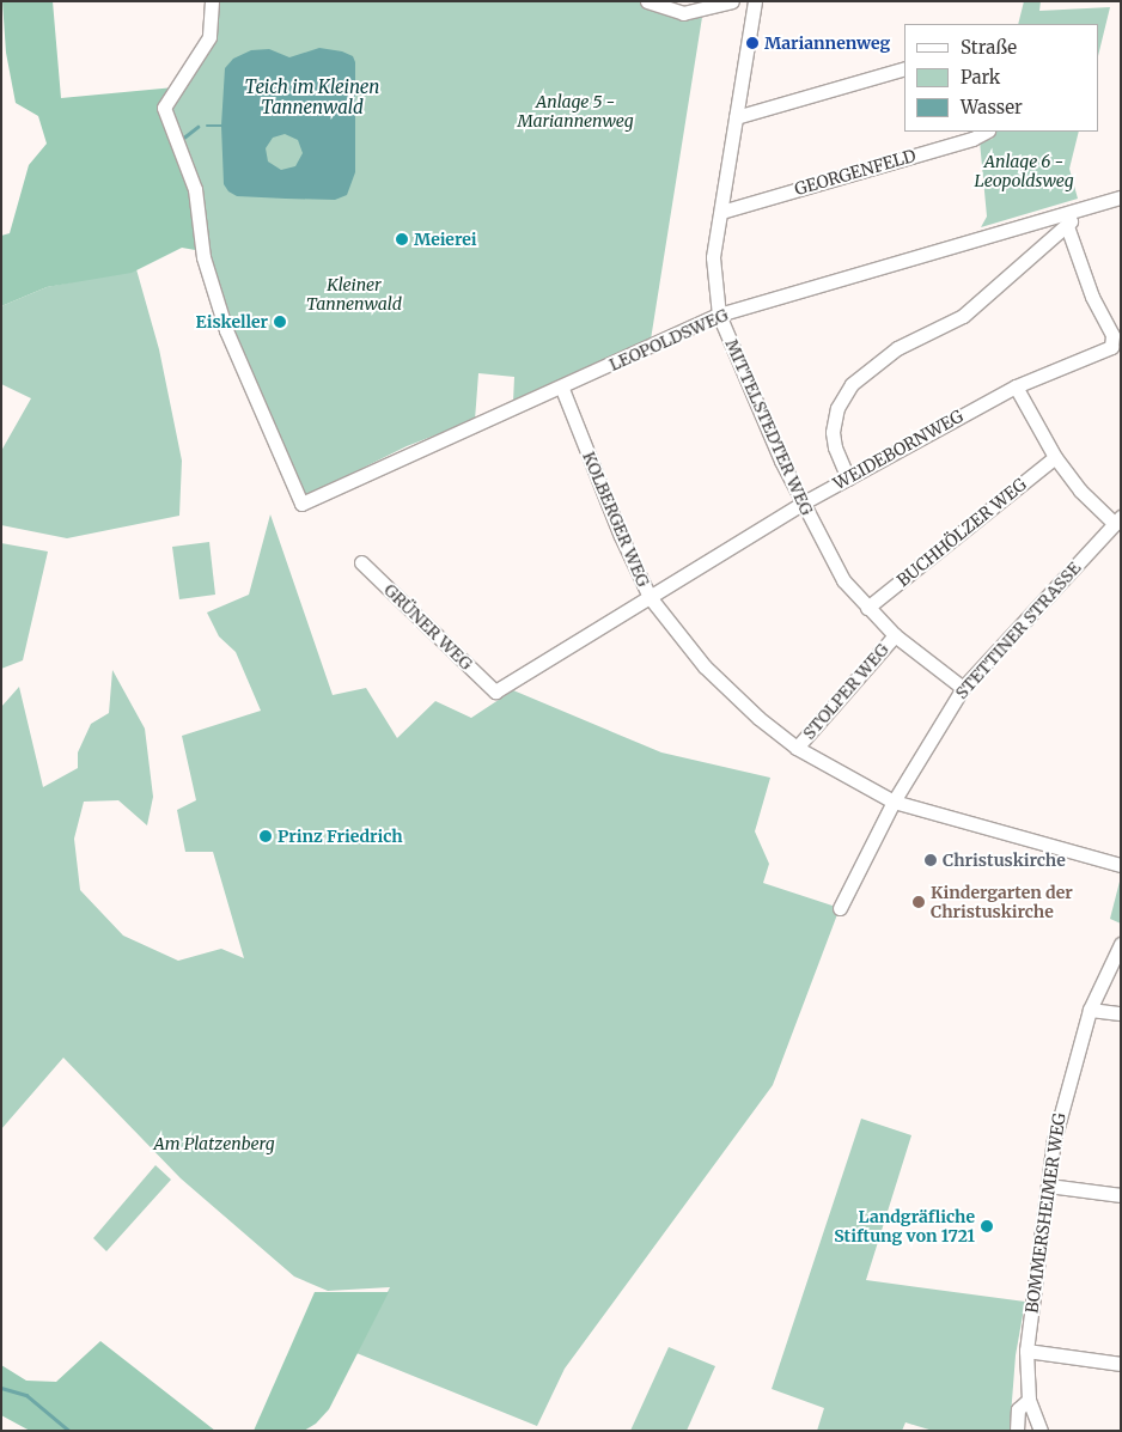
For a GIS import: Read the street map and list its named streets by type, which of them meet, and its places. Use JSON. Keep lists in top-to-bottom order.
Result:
{
  "streets": {
    "street": [
      "GEORGENFELD",
      "LEOPOLDSWEG",
      "MITTELSTEDTER WEG",
      "WEIDEBORNWEG",
      "KOLBERGER WEG",
      "BUCHHÖLZER WEG",
      "GRÜNER WEG",
      "STETTINER STRASSE",
      "STOLPER WEG",
      "BOMMERSHEIMER WEG"
    ]
  },
  "crossings": [
    ["GEORGENFELD", "MITTELSTEDTER WEG"],
    ["LEOPOLDSWEG", "MITTELSTEDTER WEG"],
    ["LEOPOLDSWEG", "KOLBERGER WEG"],
    ["MITTELSTEDTER WEG", "WEIDEBORNWEG"],
    ["MITTELSTEDTER WEG", "BUCHHÖLZER WEG"],
    ["MITTELSTEDTER WEG", "STETTINER STRASSE"],
    ["MITTELSTEDTER WEG", "STOLPER WEG"],
    ["WEIDEBORNWEG", "KOLBERGER WEG"],
    ["WEIDEBORNWEG", "GRÜNER WEG"],
    ["KOLBERGER WEG", "STETTINER STRASSE"],
    ["KOLBERGER WEG", "STOLPER WEG"]
  ],
  "water": ["Teich im Kleinen Tannenwald"],
  "parks": [
    "Anlage 5 - Mariannenweg",
    "Anlage 6 - Leopoldsweg",
    "Kleiner Tannenwald",
    "Am Platzenberg"
  ],
  "places": [
    "Mariannenweg",
    "Meierei",
    "Eiskeller",
    "Prinz Friedrich",
    "Christuskirche",
    "Kindergarten der Christuskirche",
    "Landgräfliche Stiftung von 1721"
  ],
  "legend": ["Straße", "Park", "Wasser"]
}
